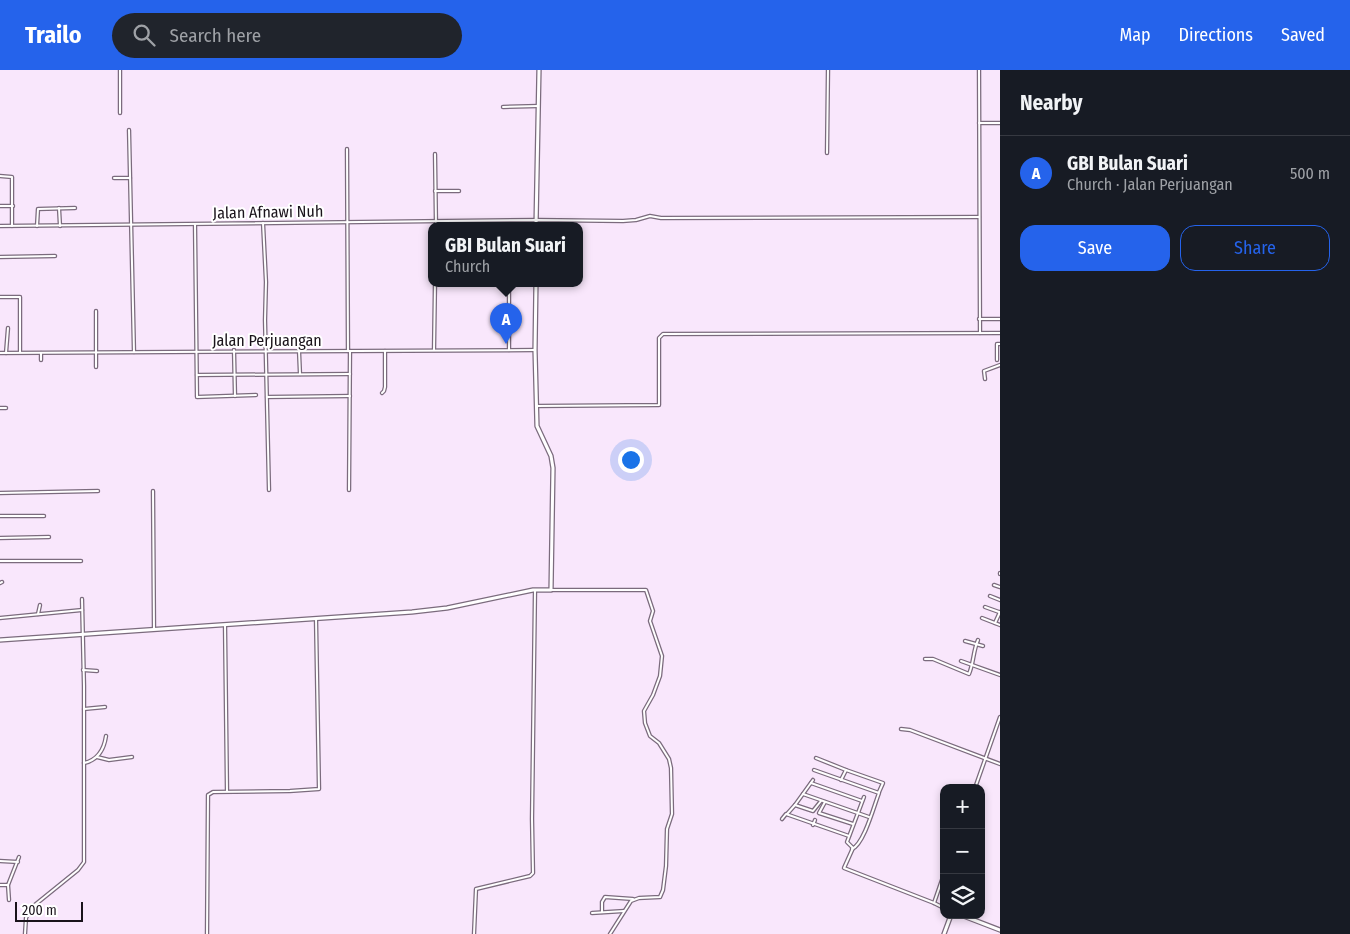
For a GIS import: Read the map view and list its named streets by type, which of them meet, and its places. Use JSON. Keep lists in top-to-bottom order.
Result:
{
  "streets": {
    "street": ["Jalan Afnawi Nuh", "Jalan Perjuangan"]
  },
  "scale_bar": "200 m",
  "page": {
    "header": "Trailo",
    "search": "Search here",
    "nav": ["Map", "Directions", "Saved"],
    "heading": "Nearby",
    "list": [
      {
        "mark": "A",
        "name": "GBI Bulan Suari",
        "note": "Church · Jalan Perjuangan",
        "value": "500 m"
      }
    ],
    "buttons": ["Save", "Share"],
    "popup": ["GBI Bulan Suari", "Church"],
    "pins": "A",
    "map_buttons": ["+", "−"],
    "scale": "200 m"
  }
}
